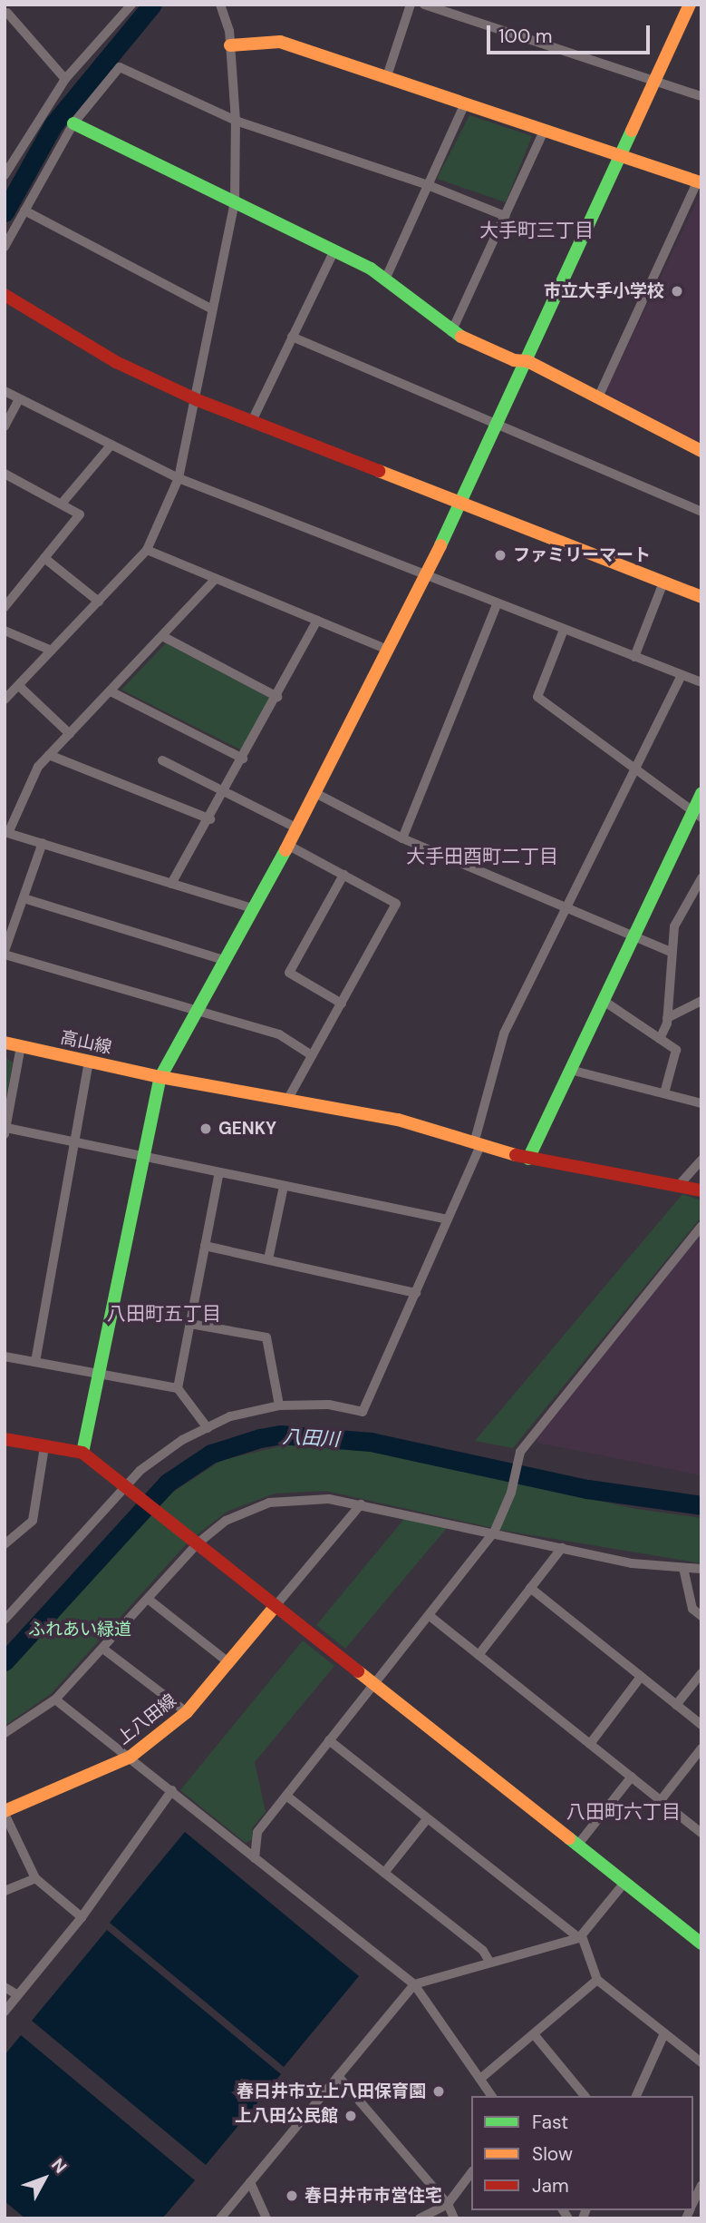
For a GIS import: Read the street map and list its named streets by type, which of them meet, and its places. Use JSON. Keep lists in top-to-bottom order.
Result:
{
  "streets": {
    "street": ["高山線", "上八田線"]
  },
  "districts": [
    "大手町三丁目",
    "大手田酉町二丁目",
    "八田町五丁目",
    "八田町六丁目"
  ],
  "water": ["八田川"],
  "parks": ["ふれあい緑道"],
  "places": [
    "市立大手小学校",
    "ファミリーマート",
    "GENKY",
    "春日井市立上八田保育園",
    "上八田公民館",
    "春日井市市営住宅"
  ],
  "legend": ["Fast", "Slow", "Jam"],
  "scale_bar": "100 m",
  "north": "top right"
}
